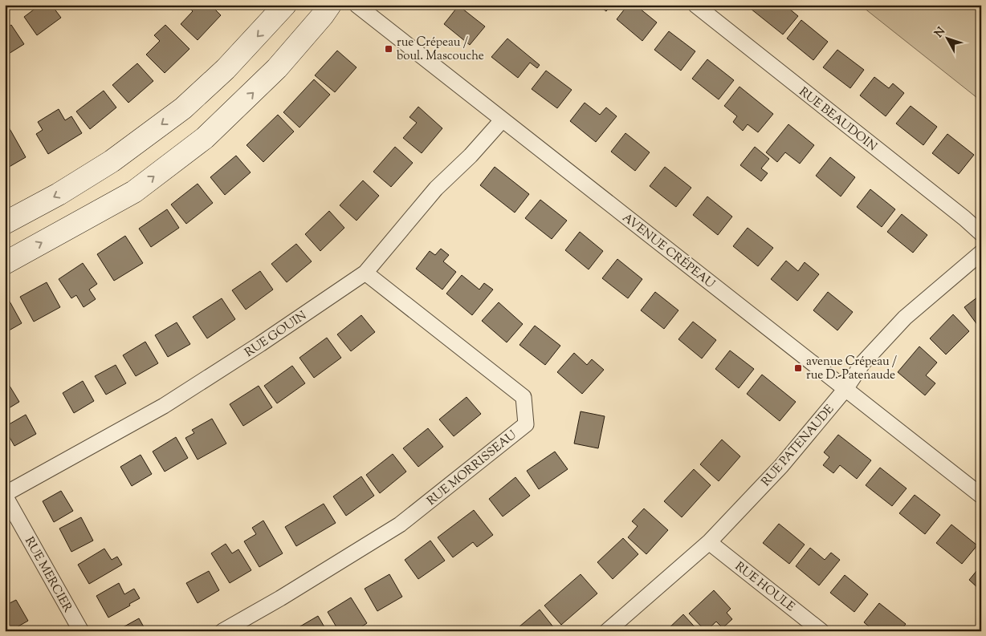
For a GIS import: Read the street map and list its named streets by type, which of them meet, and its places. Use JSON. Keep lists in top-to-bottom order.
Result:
{
  "streets": {
    "street": [
      "RUE BEAUDOIN",
      "AVENUE CRÉPEAU",
      "RUE GOUIN",
      "RUE PATENAUDE",
      "RUE MORRISSEAU",
      "RUE MERCIER",
      "RUE HOULE"
    ]
  },
  "crossings": [
    ["AVENUE CRÉPEAU", "RUE GOUIN"],
    ["AVENUE CRÉPEAU", "RUE PATENAUDE"],
    ["RUE GOUIN", "RUE MORRISSEAU"],
    ["RUE GOUIN", "RUE MERCIER"],
    ["RUE PATENAUDE", "RUE HOULE"]
  ],
  "places": {
    "transit": ["rue Crépeau / boul. Mascouche", "avenue Crépeau / rue D.-Patenaude"]
  },
  "north": "top left"
}
